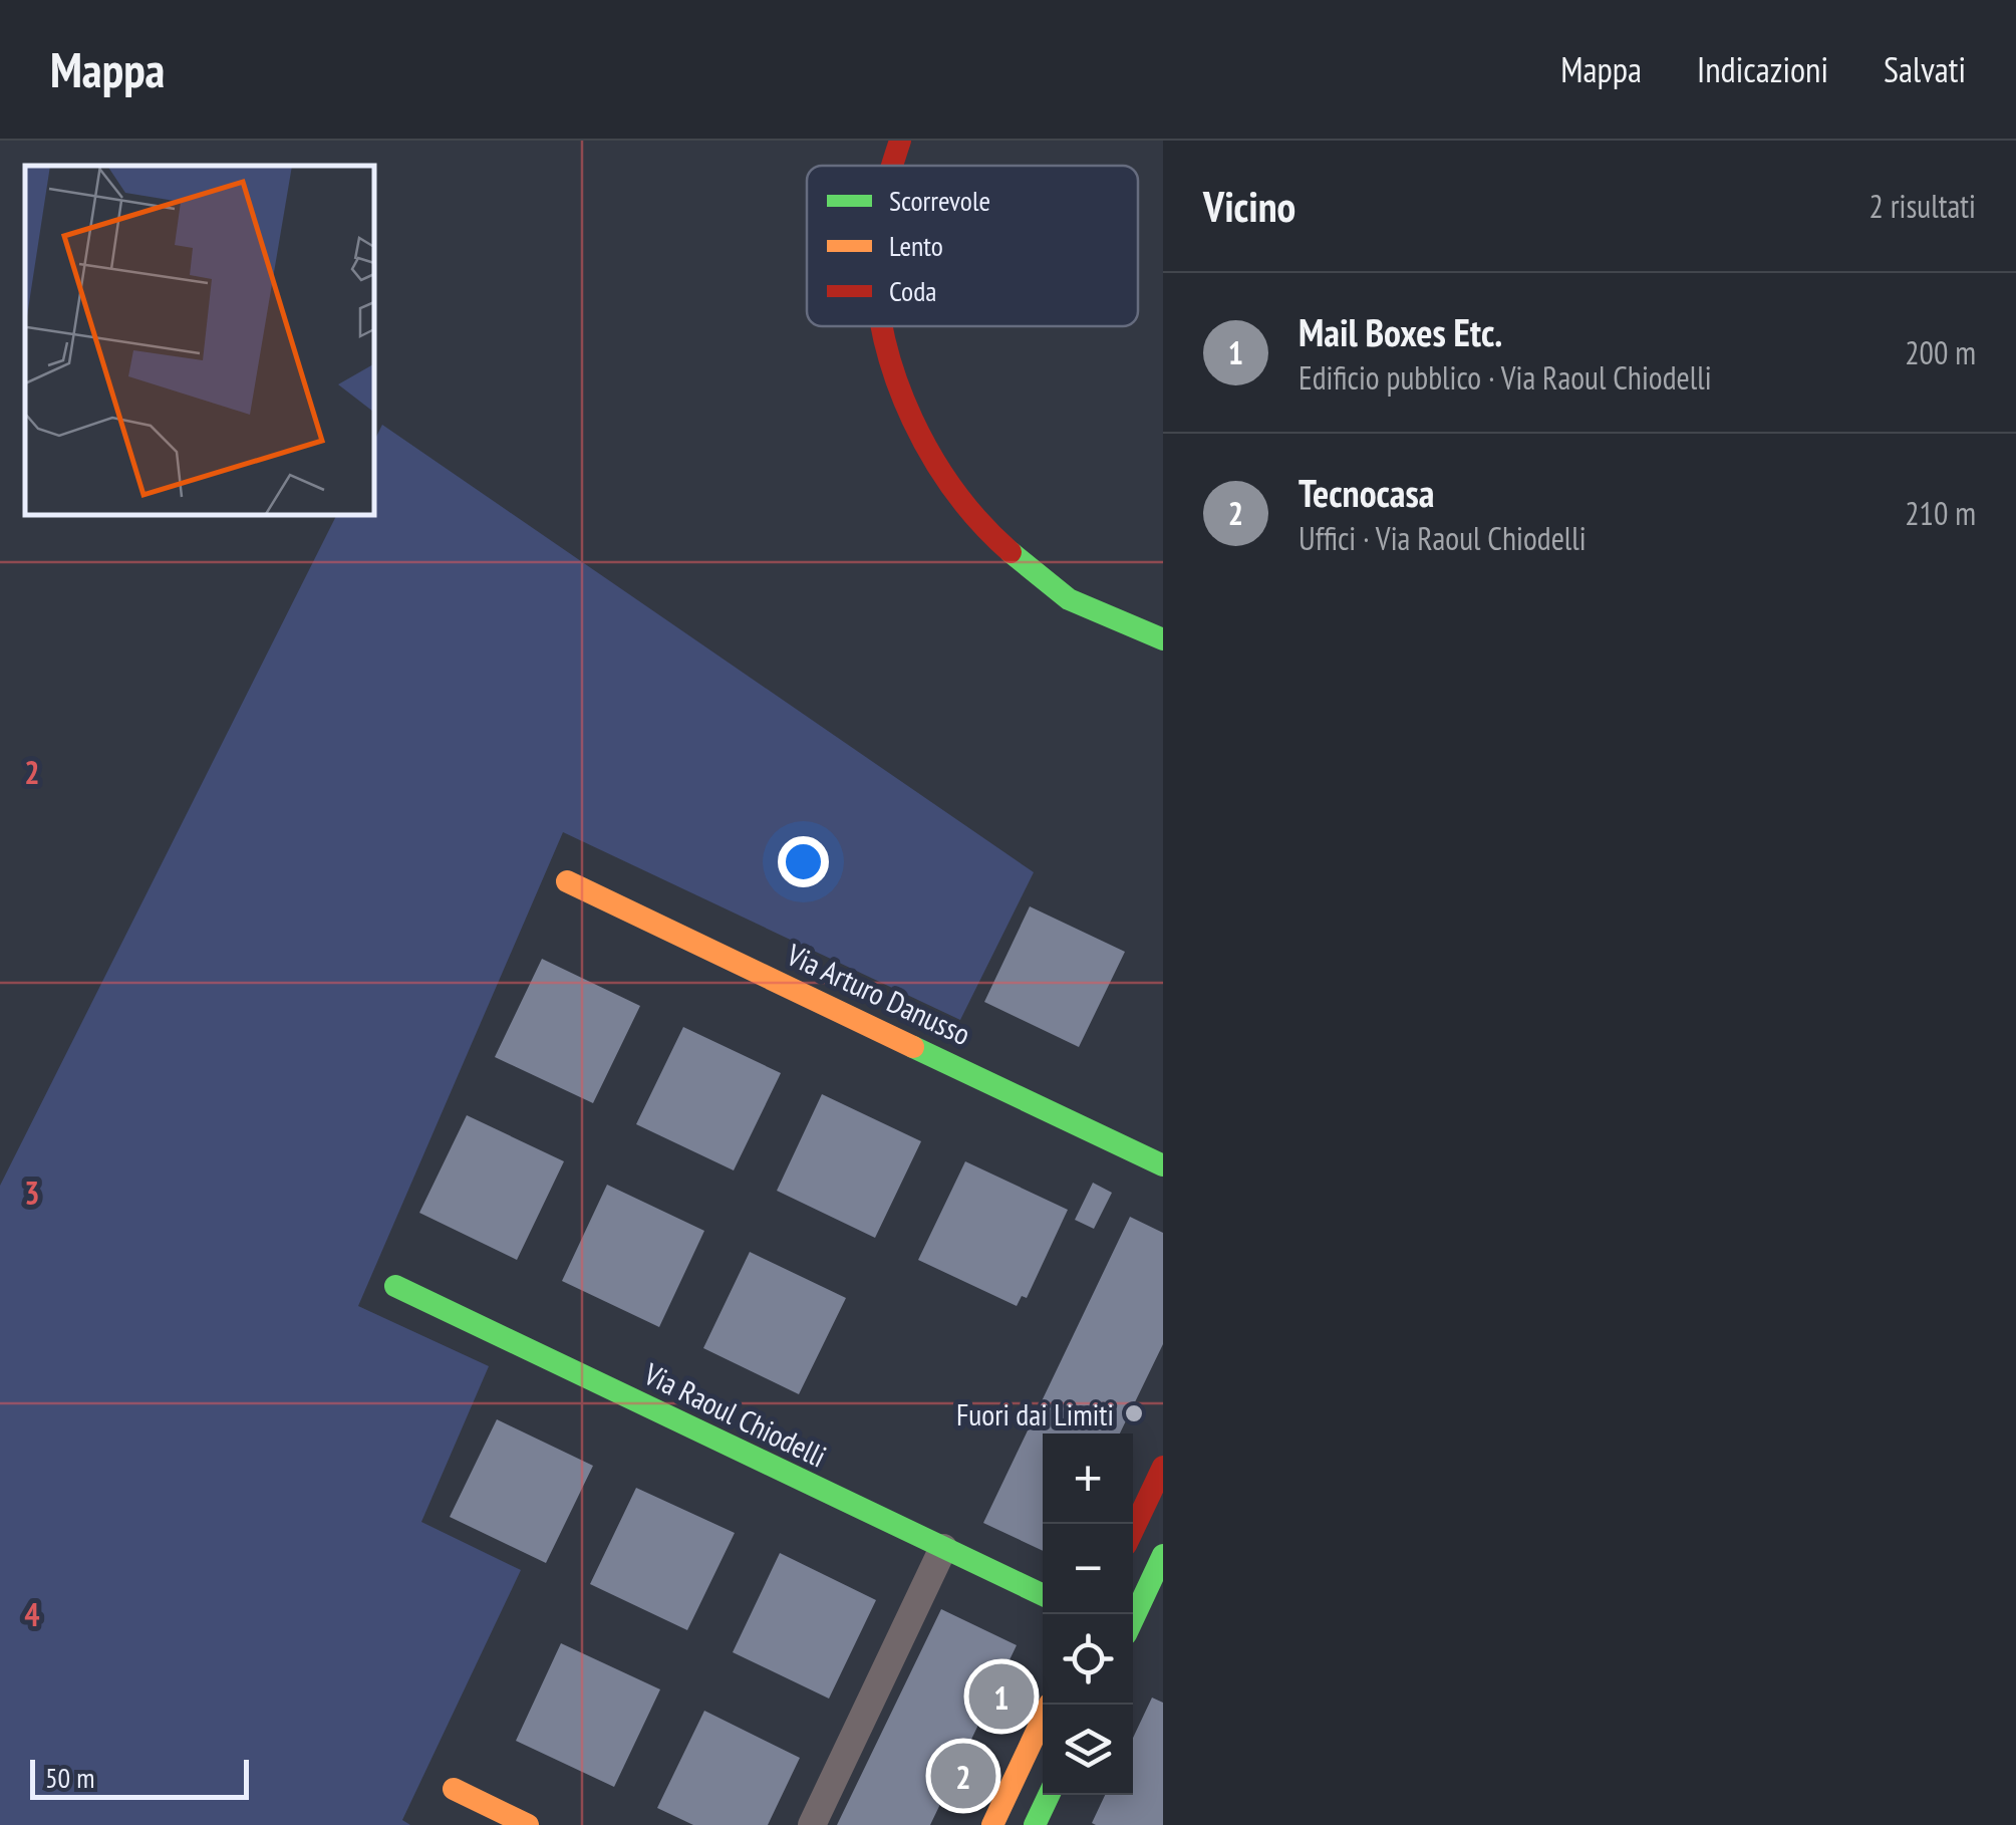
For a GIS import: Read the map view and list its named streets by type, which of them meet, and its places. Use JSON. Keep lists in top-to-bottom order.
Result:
{
  "streets": {
    "street": ["Via Arturo Danusso", "Via Raoul Chiodelli"]
  },
  "places": ["Fuori dai Limiti"],
  "legend": ["Scorrevole", "Lento", "Coda"],
  "scale_bar": "50 m",
  "page": {
    "header": "Mappa",
    "nav": ["Mappa", "Indicazioni", "Salvati"],
    "heading": ["Vicino", "2 risultati"],
    "list": [
      {
        "mark": "1",
        "name": "Mail Boxes Etc.",
        "note": "Edificio pubblico · Via Raoul Chiodelli",
        "value": "200 m"
      },
      {
        "mark": "2",
        "name": "Tecnocasa",
        "note": "Uffici · Via Raoul Chiodelli",
        "value": "210 m"
      }
    ],
    "map_buttons": ["+", "−"],
    "pins": ["1", "2"],
    "scale": "50 m"
  },
  "grid": {
    "rows": ["2", "3", "4"]
  }
}
